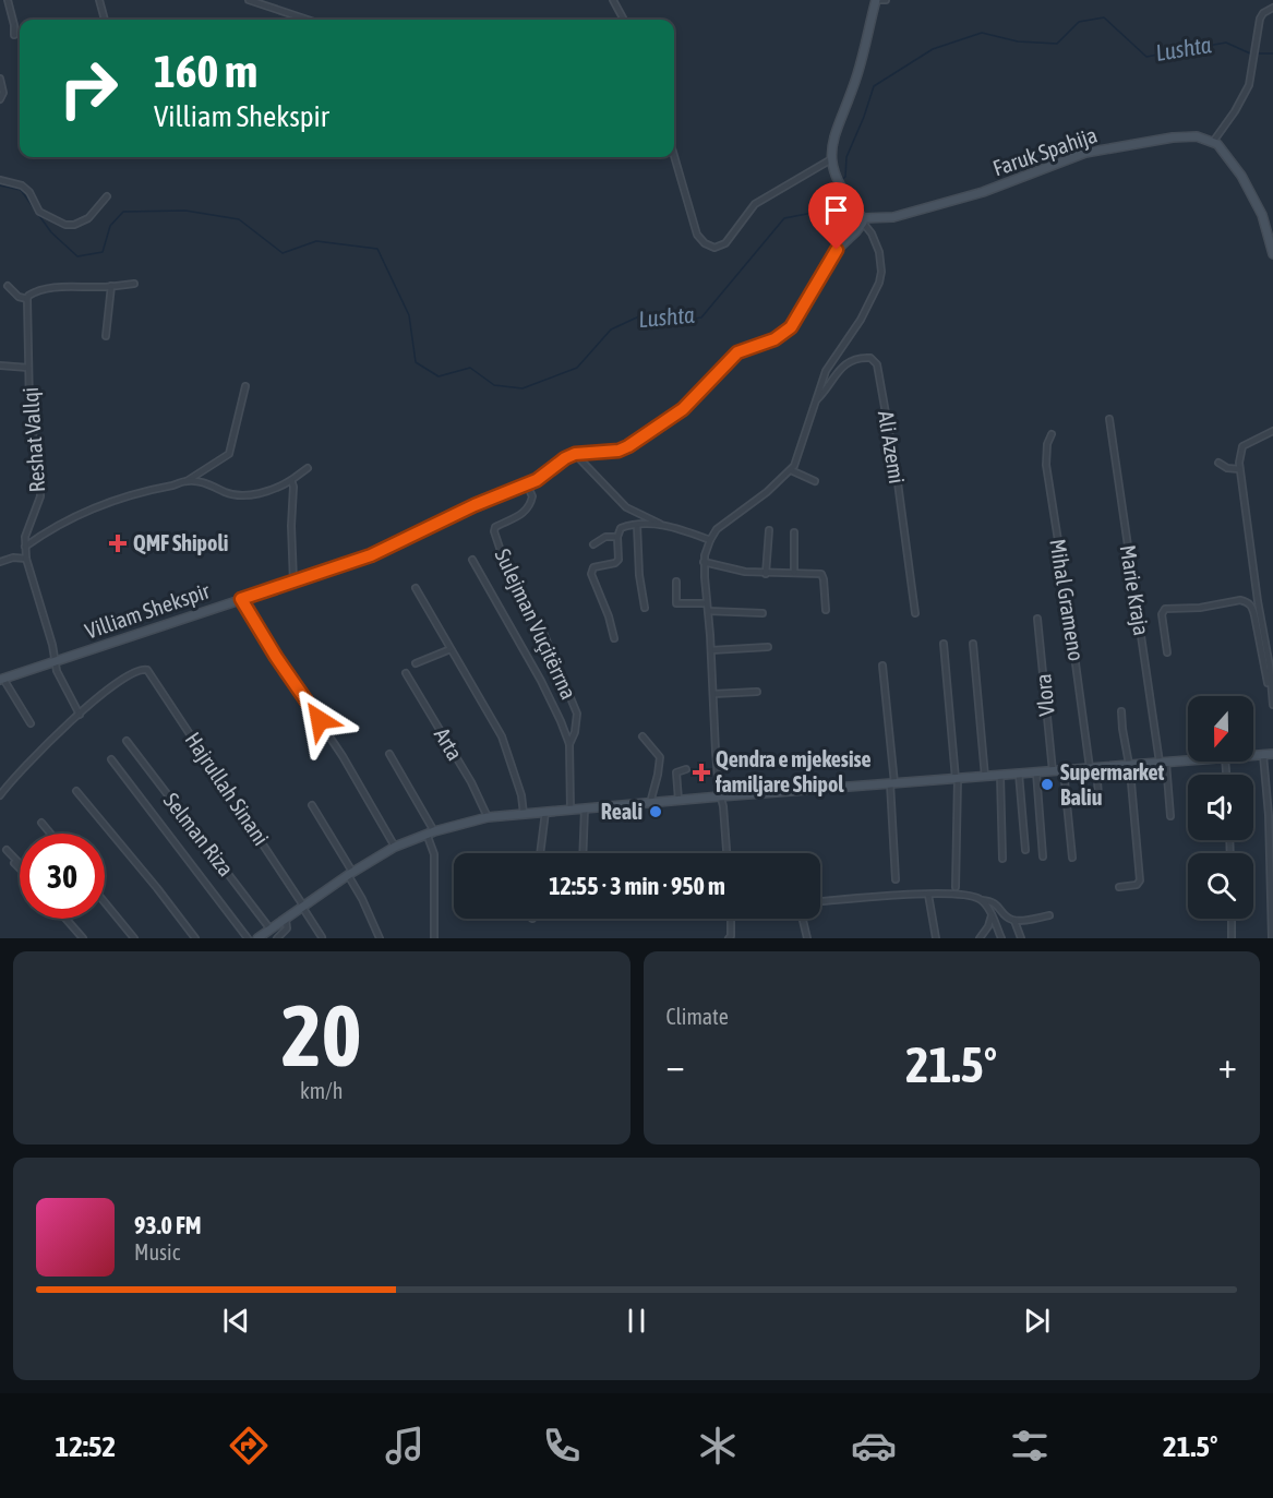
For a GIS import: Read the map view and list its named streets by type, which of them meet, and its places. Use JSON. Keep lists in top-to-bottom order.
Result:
{
  "streets": {
    "street": [
      "Faruk Spahija",
      "Reshat Vallqi",
      "Ali Azemi",
      "Marie Kraja",
      "Mihal Grameno",
      "Villiam Shekspir",
      "Sulejman Vuçitërrna",
      "Vlora",
      "Arta",
      "Hajrullah Sinani",
      "Selman Riza"
    ]
  },
  "crossings": [
    ["Faruk Spahija", "Villiam Shekspir"],
    ["Reshat Vallqi", "Villiam Shekspir"],
    ["Reshat Vallqi", "Hajrullah Sinani"],
    ["Villiam Shekspir", "Sulejman Vuçitërrna"]
  ],
  "water": ["Lushta"],
  "places": {
    "health": ["QMF Shipoli", "Qendra e mjekesise familjare Shipol"],
    "other": ["Supermarket Baliu", "Reali"]
  },
  "north": "bottom",
  "page": {
    "turn": ["160 m", "Villiam Shekspir"],
    "limit": "30",
    "trip": "12:55 · 3 min · 950 m",
    "tile": [
      ["20", "km/h"],
      "Climate"
    ],
    "heat": ["−", "21.5°", "+"],
    "song": ["93.0 FM", "Music"],
    "tabs": ["12:52", "21.5°"]
  }
}
